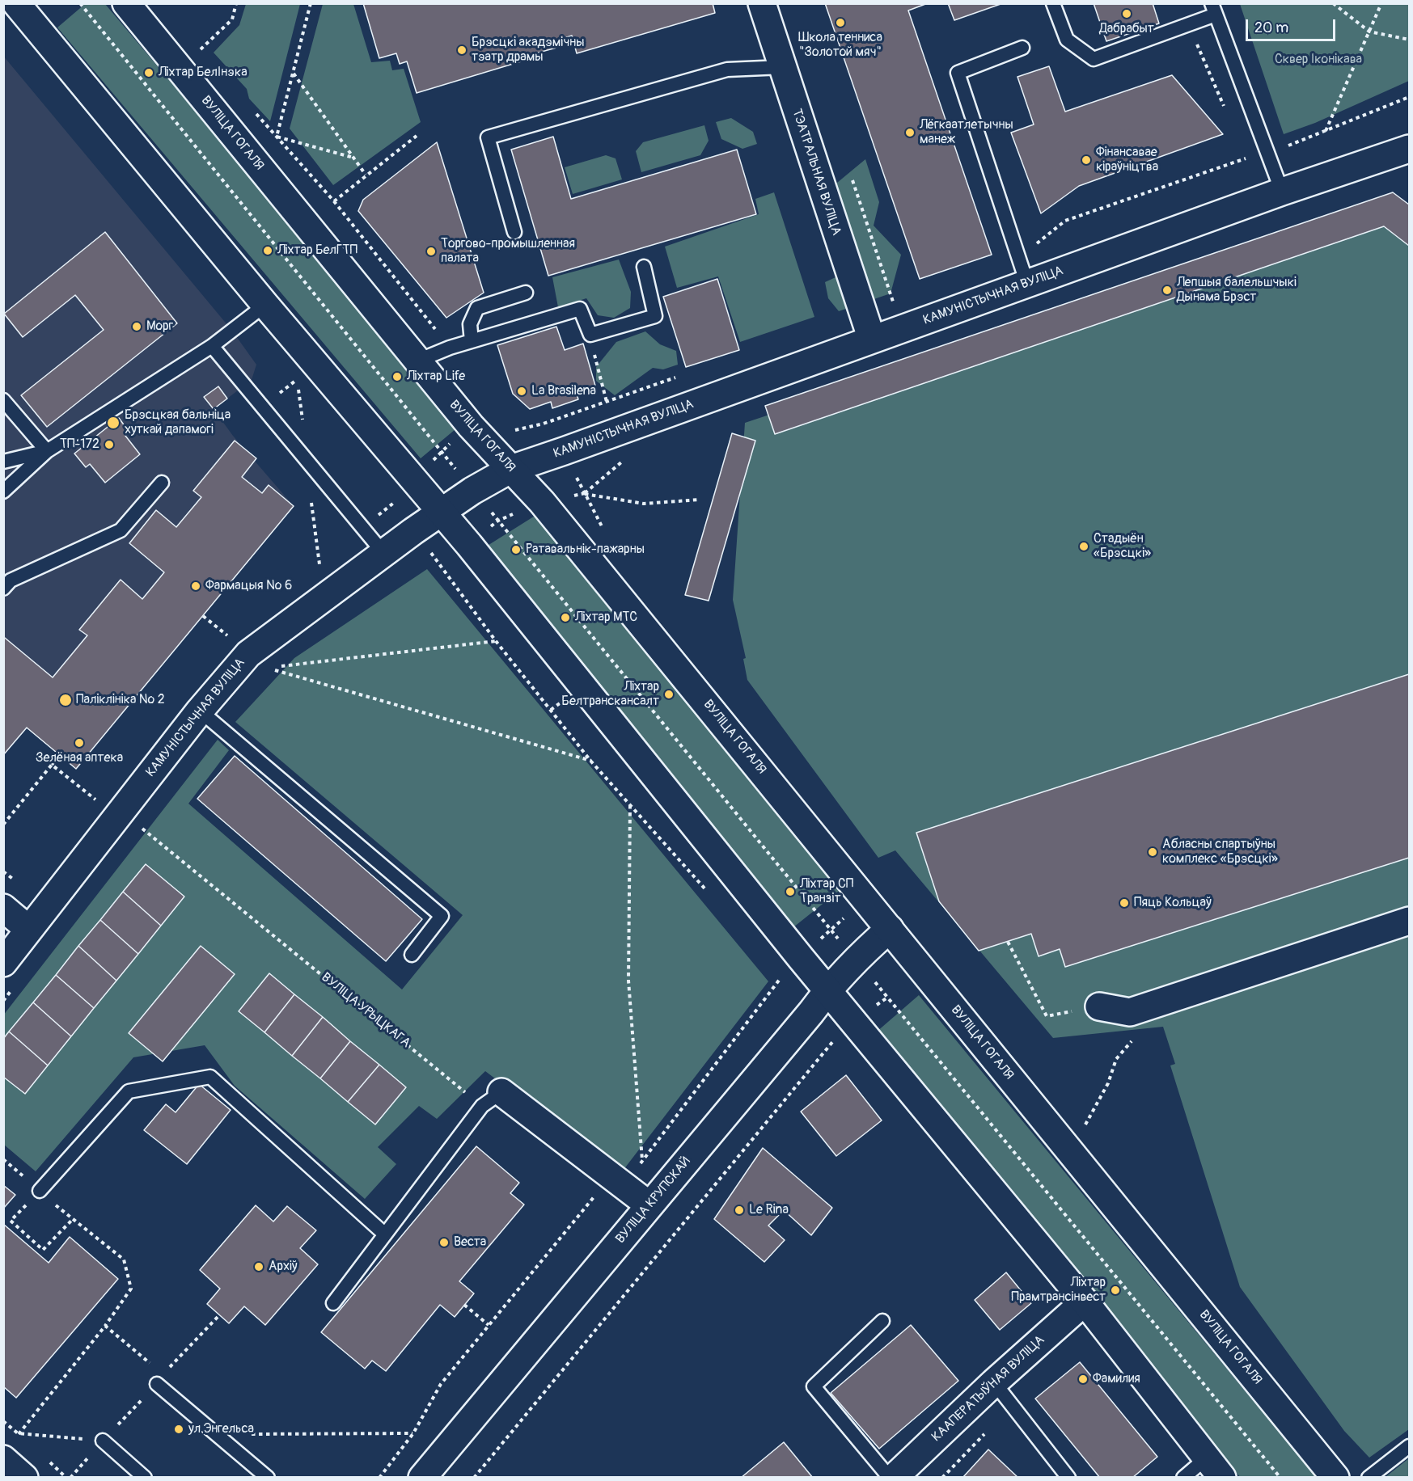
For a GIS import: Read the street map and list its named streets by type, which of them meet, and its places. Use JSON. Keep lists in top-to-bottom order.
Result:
{
  "streets": {
    "main road": [
      "ВУЛІЦА ГОГАЛЯ",
      "ТЭАТРАЛЬНАЯ ВУЛІЦА",
      "КАМУНІСТЫЧНАЯ ВУЛІЦА",
      "ВУЛІЦА КРУПСКАЙ",
      "КААПЕРАТЫЎНАЯ ВУЛІЦА"
    ],
    "path": ["ВУЛІЦА УРЫЦКАГА"]
  },
  "crossings": [
    ["ВУЛІЦА ГОГАЛЯ", "КАМУНІСТЫЧНАЯ ВУЛІЦА"],
    ["ВУЛІЦА ГОГАЛЯ", "ВУЛІЦА КРУПСКАЙ"],
    ["ТЭАТРАЛЬНАЯ ВУЛІЦА", "КАМУНІСТЫЧНАЯ ВУЛІЦА"]
  ],
  "parks": ["Сквер Іконікава"],
  "places": [
    "Дабрабыт",
    "Школа тенниса \"Золотой мяч\"",
    "Брэсцкі акадэмічны тэатр драмы",
    "Ліхтар БелІнэка",
    "Лёгкаатлетычны манеж",
    "Фінансавае кіраўніцтва",
    "Ліхтар БелГТП",
    "Торгово-промышленная палата",
    "Лепшыя балельшчыкі Дынама Брэст",
    "Морг",
    "Ліхтар Life",
    "La Brasilena",
    "Брэсцкая бальніца хуткай дапамогі",
    "ТП-172",
    "Стадыён «Брэсцкі»",
    "Ратавальнік-пажарны",
    "Фармацыя № 6",
    "Ліхтар МТС",
    "Ліхтар Белтранскансалт",
    "Паліклініка № 2",
    "Зелёная аптека",
    "Абласны спартыўны комплекс «Брэсцкі»",
    "Ліхтар СП Транзіт",
    "Пяць Кольцаў",
    "Le Rina",
    "Веста",
    "Архіў",
    "Ліхтар Прамтрансінвест",
    "Фамилия",
    "ул.Энгельса"
  ],
  "scale_bar": "20 m"
}
